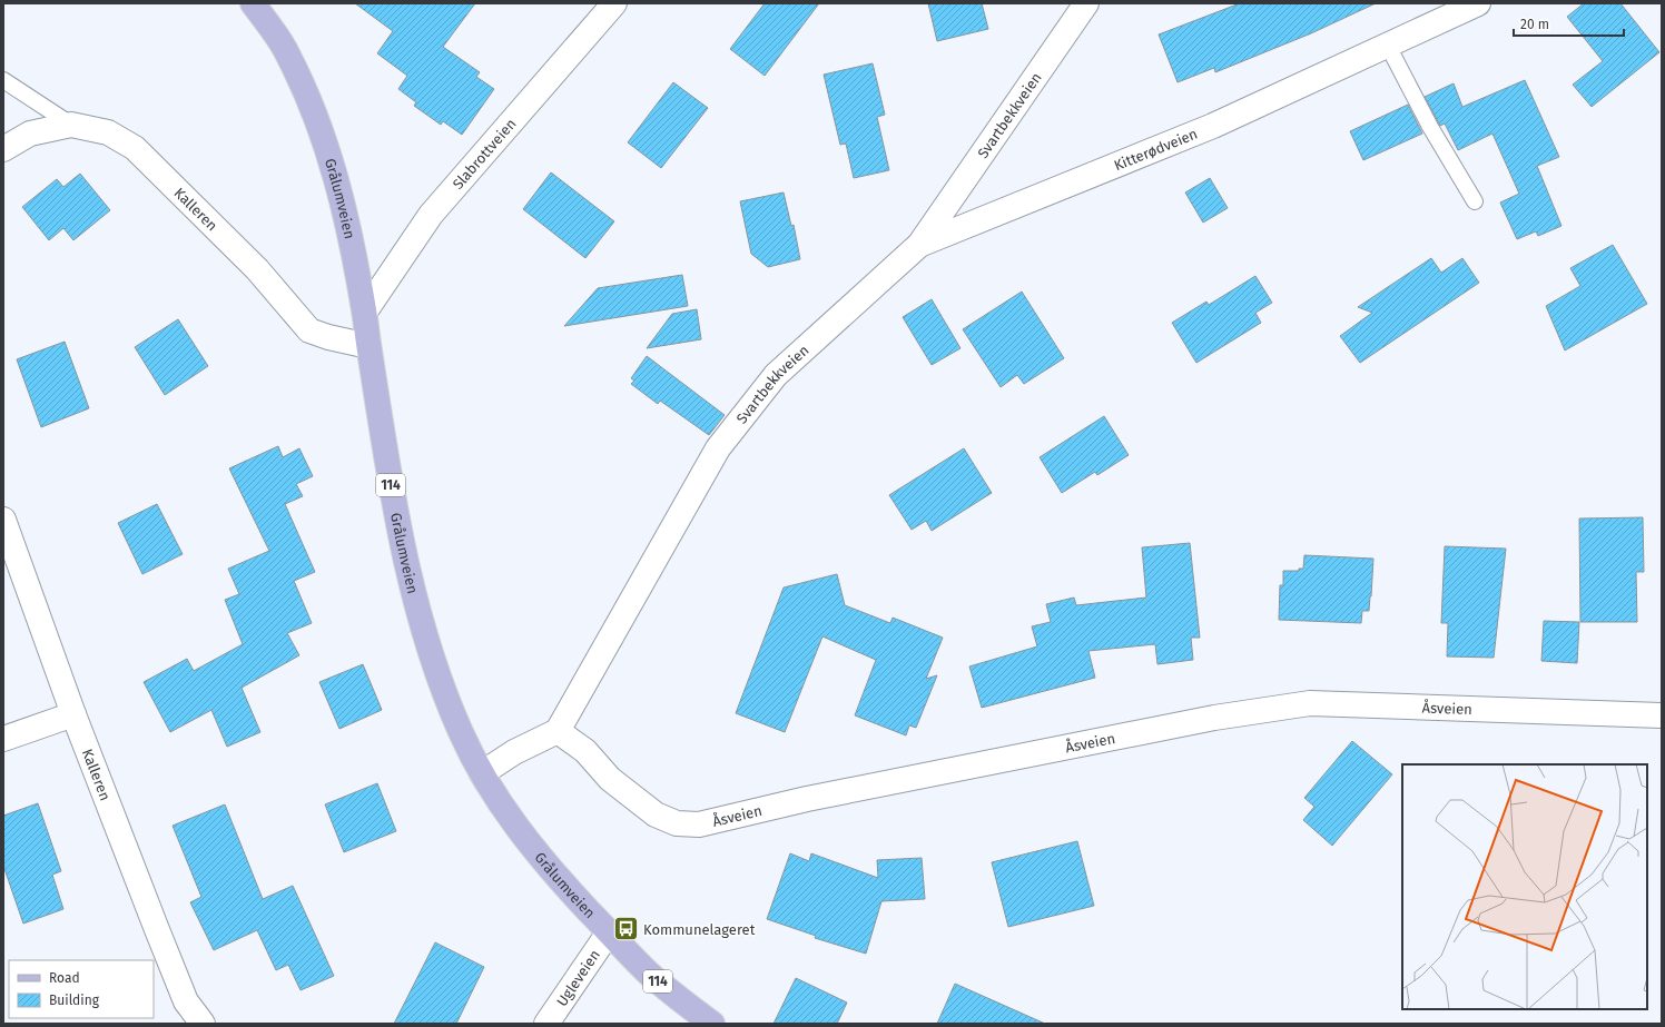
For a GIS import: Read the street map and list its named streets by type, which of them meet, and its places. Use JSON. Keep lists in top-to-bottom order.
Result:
{
  "streets": {
    "main road": ["Grålumveien", "114"],
    "street": [
      "Svartbekkveien",
      "Kitterødveien",
      "Slabrottveien",
      "Kalleren",
      "Åsveien",
      "Ugleveien"
    ]
  },
  "crossings": [
    ["Svartbekkveien", "Kitterødveien"],
    ["Svartbekkveien", "Åsveien"],
    ["Slabrottveien", "Grålumveien"],
    ["Grålumveien", "Kalleren"],
    ["Grålumveien", "Ugleveien"]
  ],
  "places": {
    "bus stop": ["Kommunelageret"]
  },
  "legend": ["Road", "Building"],
  "scale_bar": "20 m"
}
